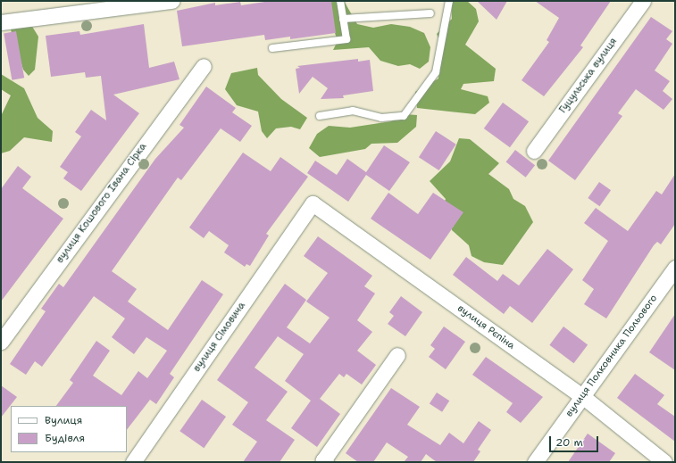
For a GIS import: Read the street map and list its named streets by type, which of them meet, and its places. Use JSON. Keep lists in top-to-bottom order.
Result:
{
  "streets": {
    "street": [
      "Гуцульська вулиця",
      "вулиця Кошового Івана Сірка",
      "вулиця Рєпіна",
      "вулиця Сімовича",
      "вулиця Полковника Польового"
    ]
  },
  "crossings": [
    ["вулиця Рєпіна", "вулиця Сімовича"],
    ["вулиця Рєпіна", "вулиця Полковника Польового"]
  ],
  "legend": ["Вулиця", "Будівля"],
  "scale_bar": "20 m"
}
